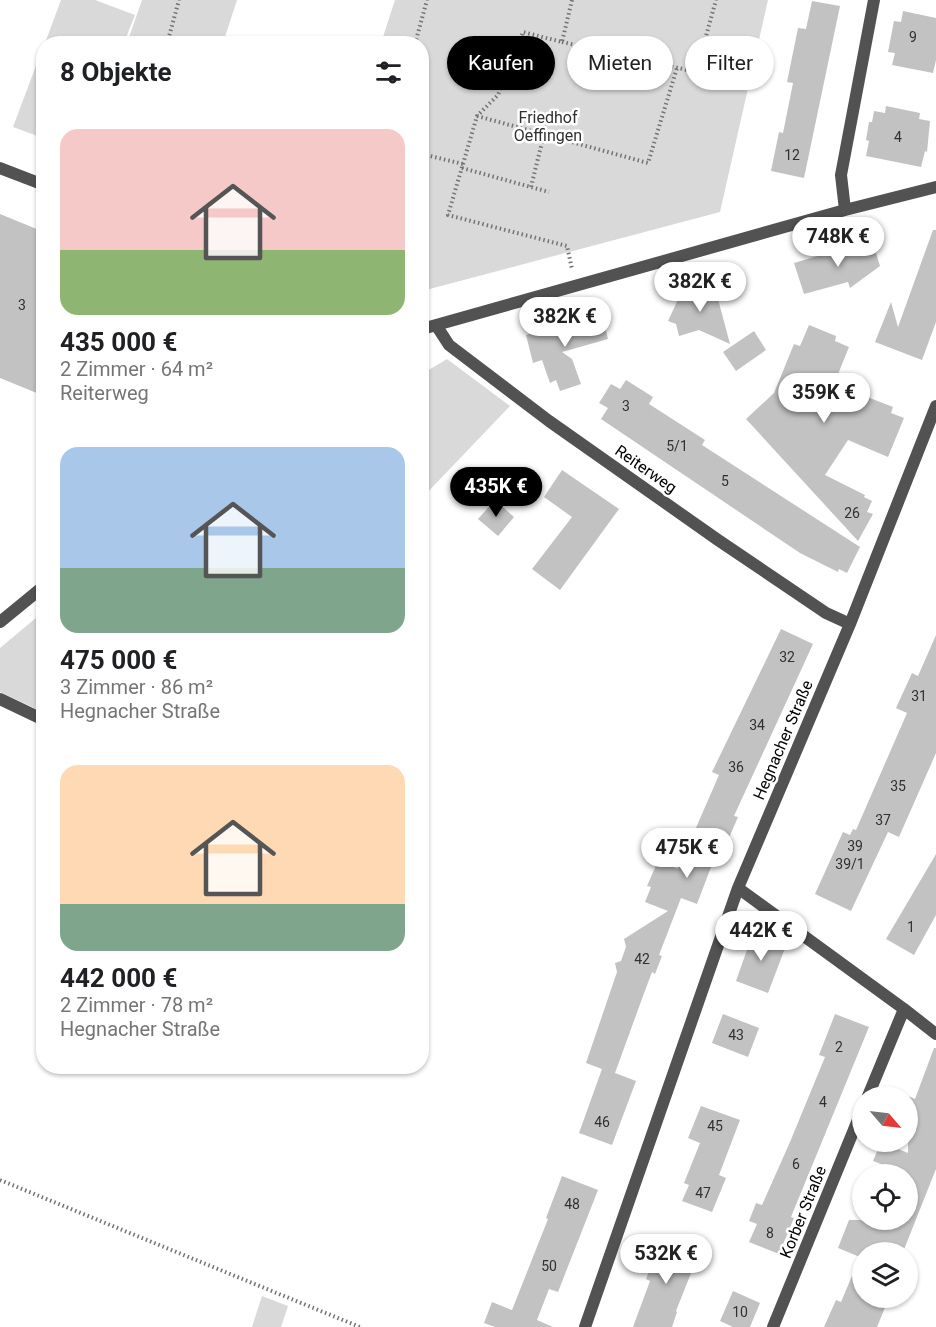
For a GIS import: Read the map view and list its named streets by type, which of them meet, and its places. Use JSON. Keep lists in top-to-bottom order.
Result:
{
  "streets": {
    "street": ["Reiterweg", "Hegnacher Straße", "Korber Straße"]
  },
  "crossings": [
    ["Reiterweg", "Hegnacher Straße"]
  ],
  "parks": ["Friedhof Oeffingen"],
  "house_numbers": [
    "9",
    "4",
    "12",
    "3",
    "3",
    "5/1",
    "5",
    "26",
    "32",
    "31",
    "34",
    "36",
    "35",
    "37",
    "39",
    "39/1",
    "1",
    "42",
    "43",
    "2",
    "4",
    "46",
    "45",
    "6",
    "47",
    "48",
    "8",
    "50",
    "10"
  ],
  "north": "bottom right",
  "page": {
    "chip": ["Kaufen", "Mieten", "Filter"],
    "heading": "8 Objekte",
    "list": [
      {
        "name": "435 000 €",
        "note": "2 Zimmer · 64 m² · Reiterweg"
      },
      {
        "name": "475 000 €",
        "note": "3 Zimmer · 86 m² · Hegnacher Straße"
      },
      {
        "name": "442 000 €",
        "note": "2 Zimmer · 78 m² · Hegnacher Straße"
      }
    ],
    "price": [
      "748K €",
      "382K €",
      "382K €",
      "359K €",
      "435K €",
      "475K €",
      "442K €",
      "532K €"
    ]
  }
}
